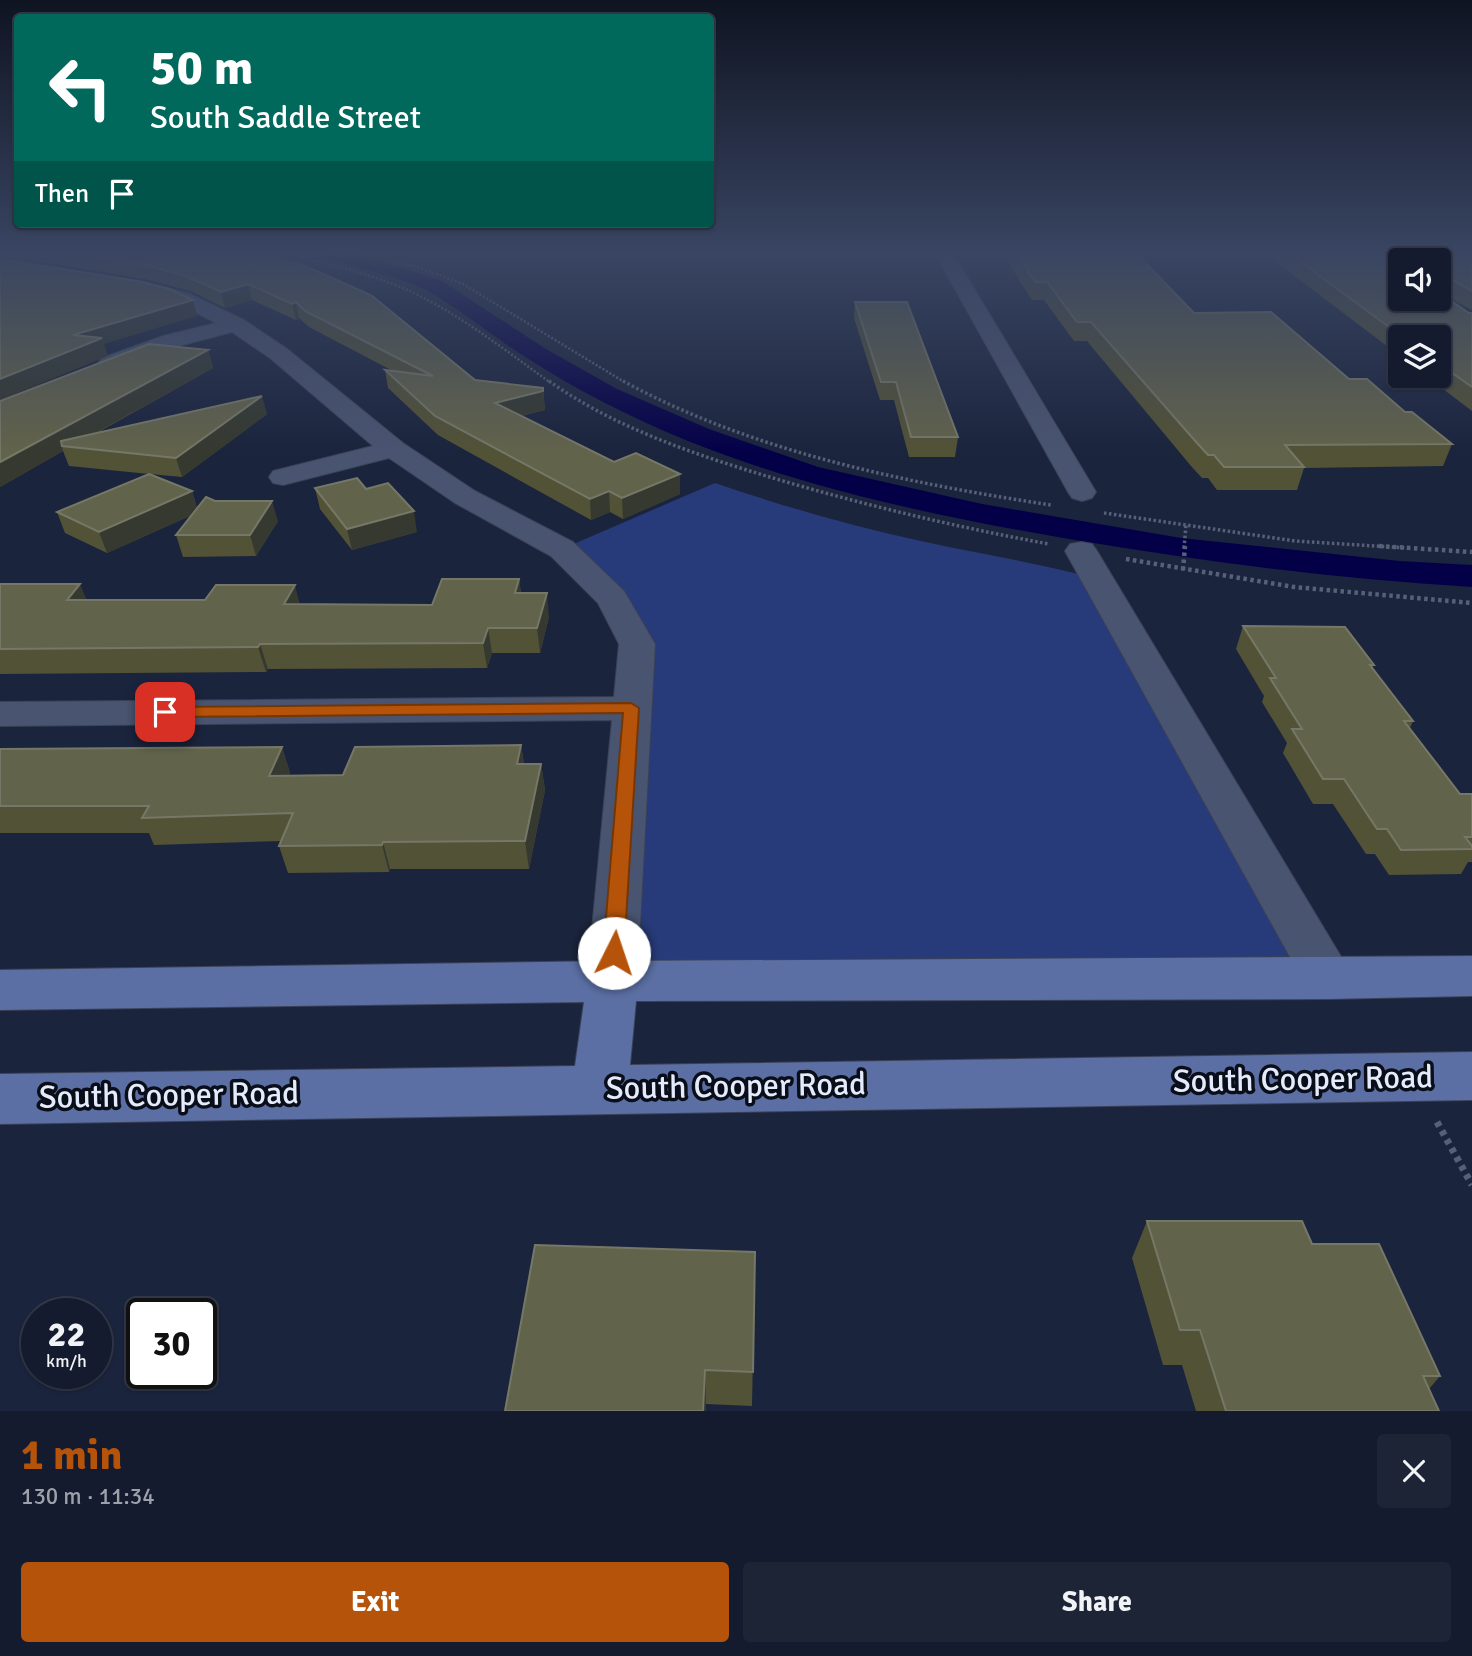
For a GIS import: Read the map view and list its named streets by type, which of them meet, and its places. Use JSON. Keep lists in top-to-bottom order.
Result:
{
  "streets": {
    "main road": ["South Cooper Road"]
  },
  "page": {
    "turn": ["50 m", "South Saddle Street"],
    "then": "Then",
    "speed": "22 km/h",
    "limit": "30",
    "heading": ["1 min", "130 m · 11:34"],
    "buttons": ["Exit", "Share"]
  }
}
